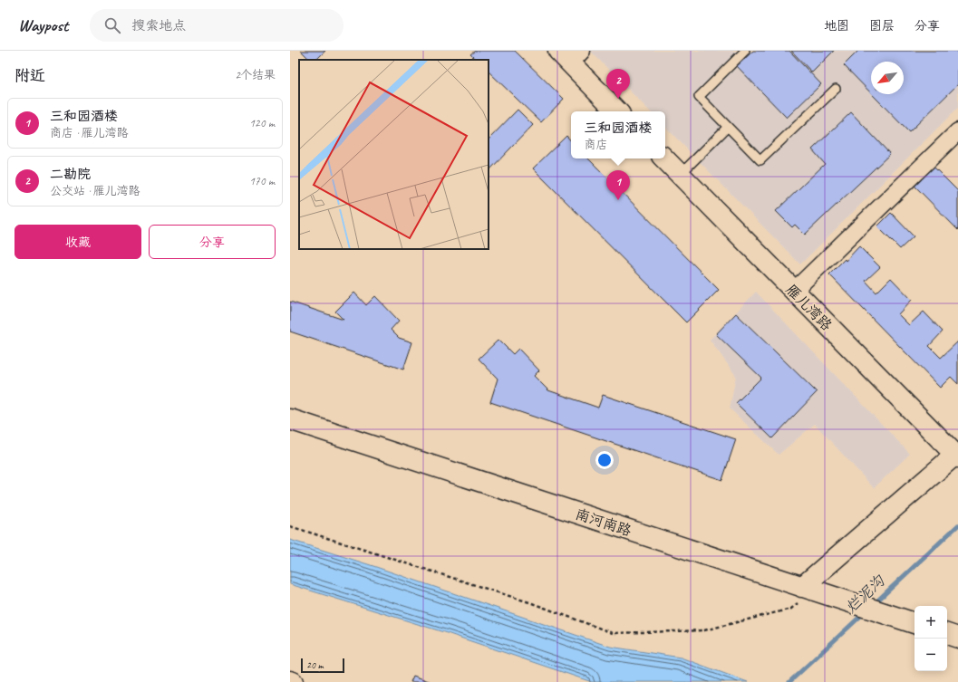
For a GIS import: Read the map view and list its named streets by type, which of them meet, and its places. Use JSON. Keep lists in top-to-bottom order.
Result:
{
  "streets": {
    "street": ["雁儿湾路", "南河南路"]
  },
  "water": ["烂泥沟"],
  "scale_bar": "20 m",
  "north": "bottom left",
  "page": {
    "header": "Waypost",
    "search": "搜索地点",
    "nav": ["地图", "图层", "分享"],
    "heading": ["附近", "2个结果"],
    "pins": ["2", "1"],
    "list": [
      {
        "mark": "1",
        "name": "三和园酒楼",
        "note": "商店 · 雁儿湾路",
        "value": "120 m"
      },
      {
        "mark": "2",
        "name": "二勘院",
        "note": "公交站 · 雁儿湾路",
        "value": "170 m"
      }
    ],
    "popup": ["三和园酒楼", "商店"],
    "buttons": ["收藏", "分享"],
    "map_buttons": ["+", "−"],
    "scale": "20 m"
  }
}
